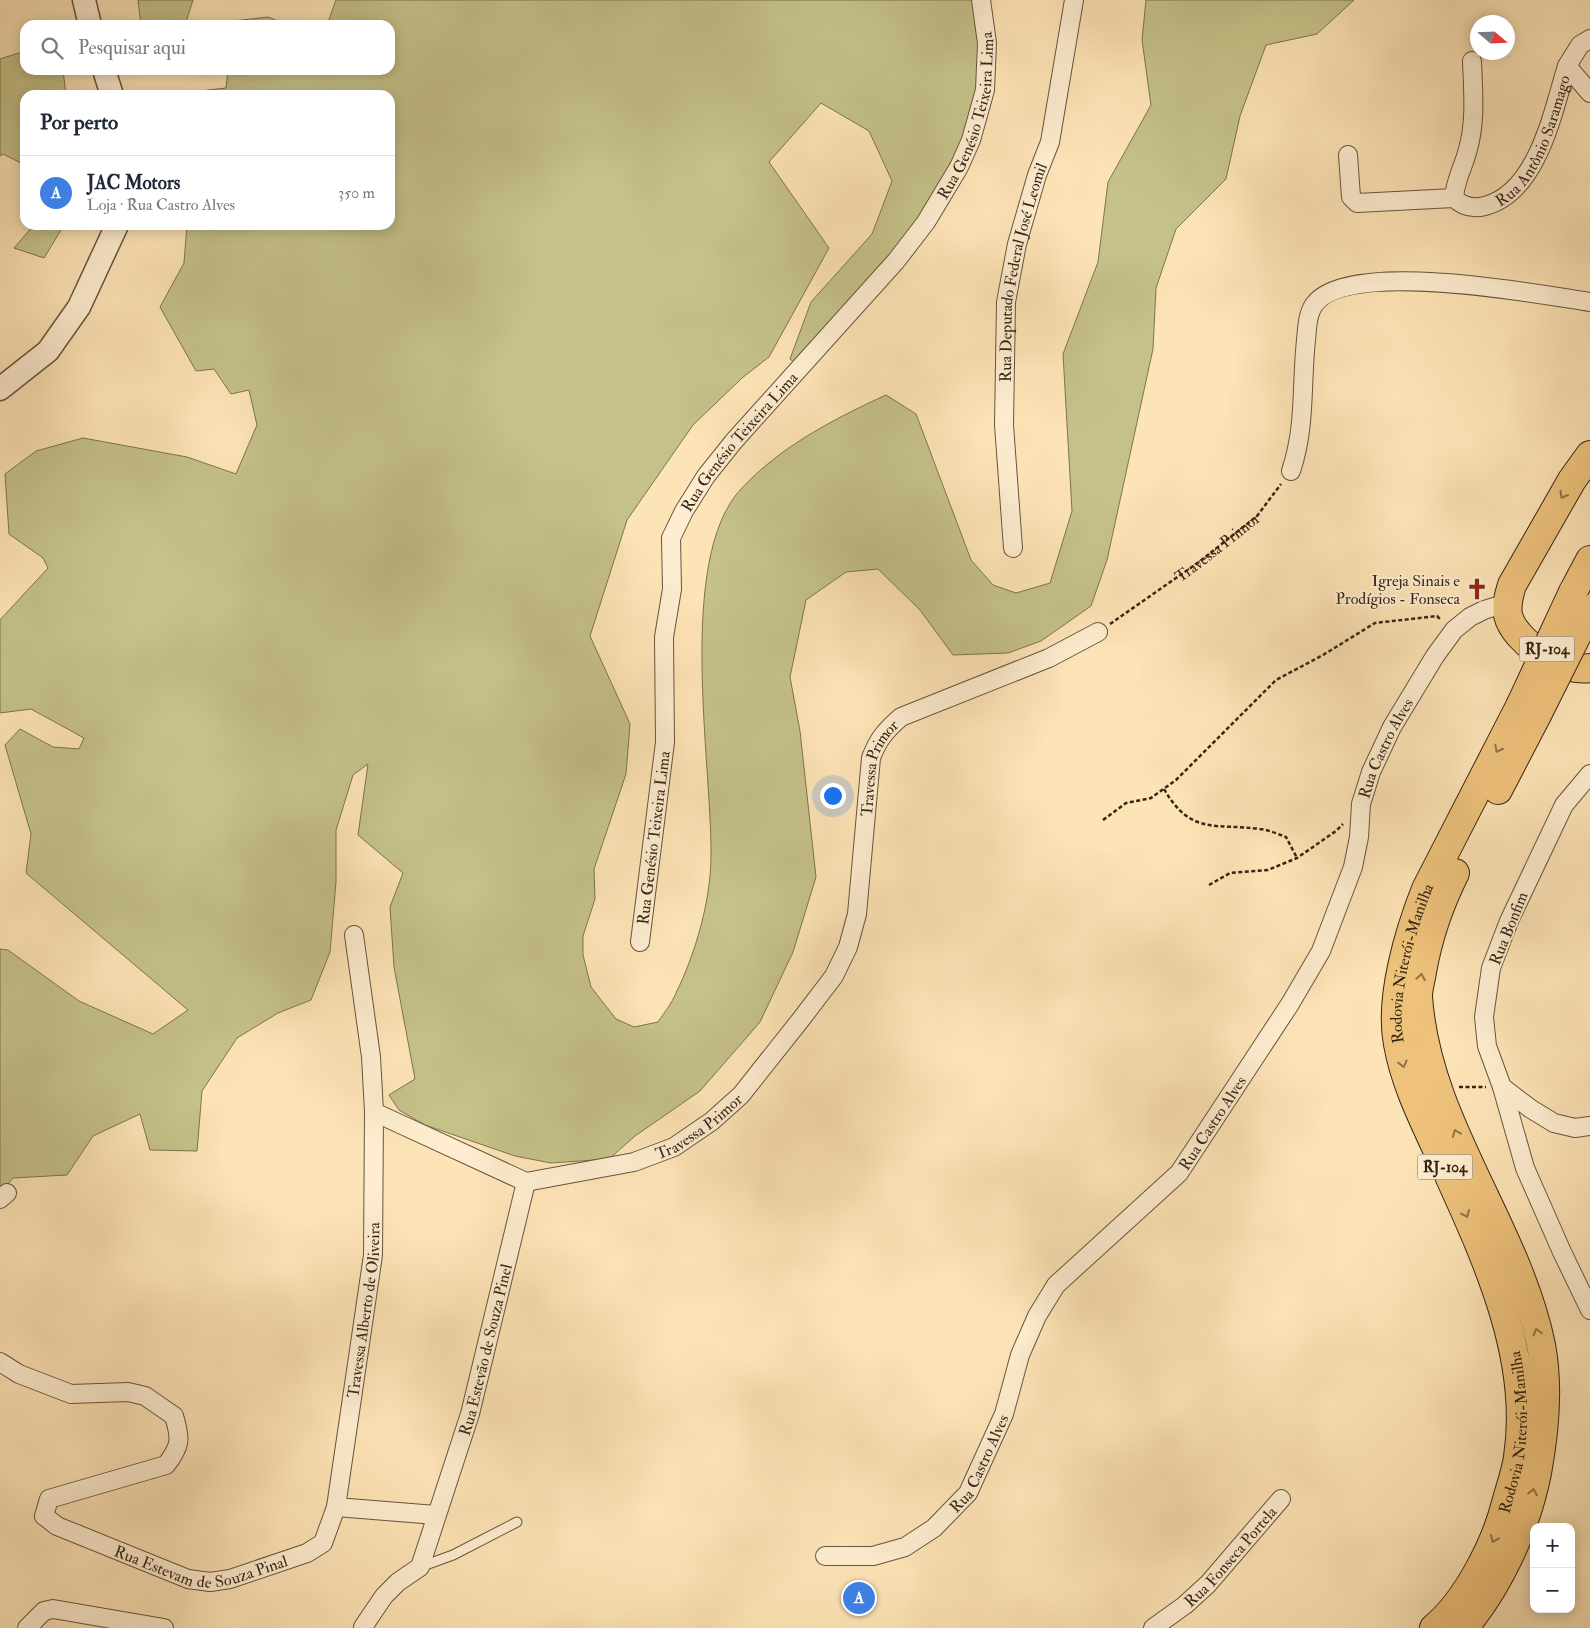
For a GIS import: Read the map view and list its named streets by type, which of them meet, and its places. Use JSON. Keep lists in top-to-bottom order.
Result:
{
  "streets": {
    "highway": ["RJ-104", "Rodovia Niterói-Manilha"],
    "street": [
      "Rua Genésio Teixeira Lima",
      "Rua Antônio Saramago",
      "Rua Deputado Federal José Leomil",
      "Travessa Primor",
      "Rua Castro Alves",
      "Rua Bonfim",
      "Travessa Alberto de Oliveira",
      "Rua Estevão de Souza Pinel",
      "Rua Estevam de Souza Pinal",
      "Rua Fonseca Portela"
    ]
  },
  "crossings": [
    ["Travessa Primor", "Rua Estevão de Souza Pinel"],
    ["Travessa Alberto de Oliveira", "Rua Estevam de Souza Pinal"]
  ],
  "places": {
    "church": ["Igreja Sinais e Prodígios - Fonseca"]
  },
  "north": "right",
  "page": {
    "search": "Pesquisar aqui",
    "heading": "Por perto",
    "list": [
      {
        "mark": "A",
        "name": "JAC Motors",
        "note": "Loja · Rua Castro Alves",
        "value": "350 m"
      }
    ],
    "map_buttons": ["+", "−"],
    "pins": "A"
  }
}
